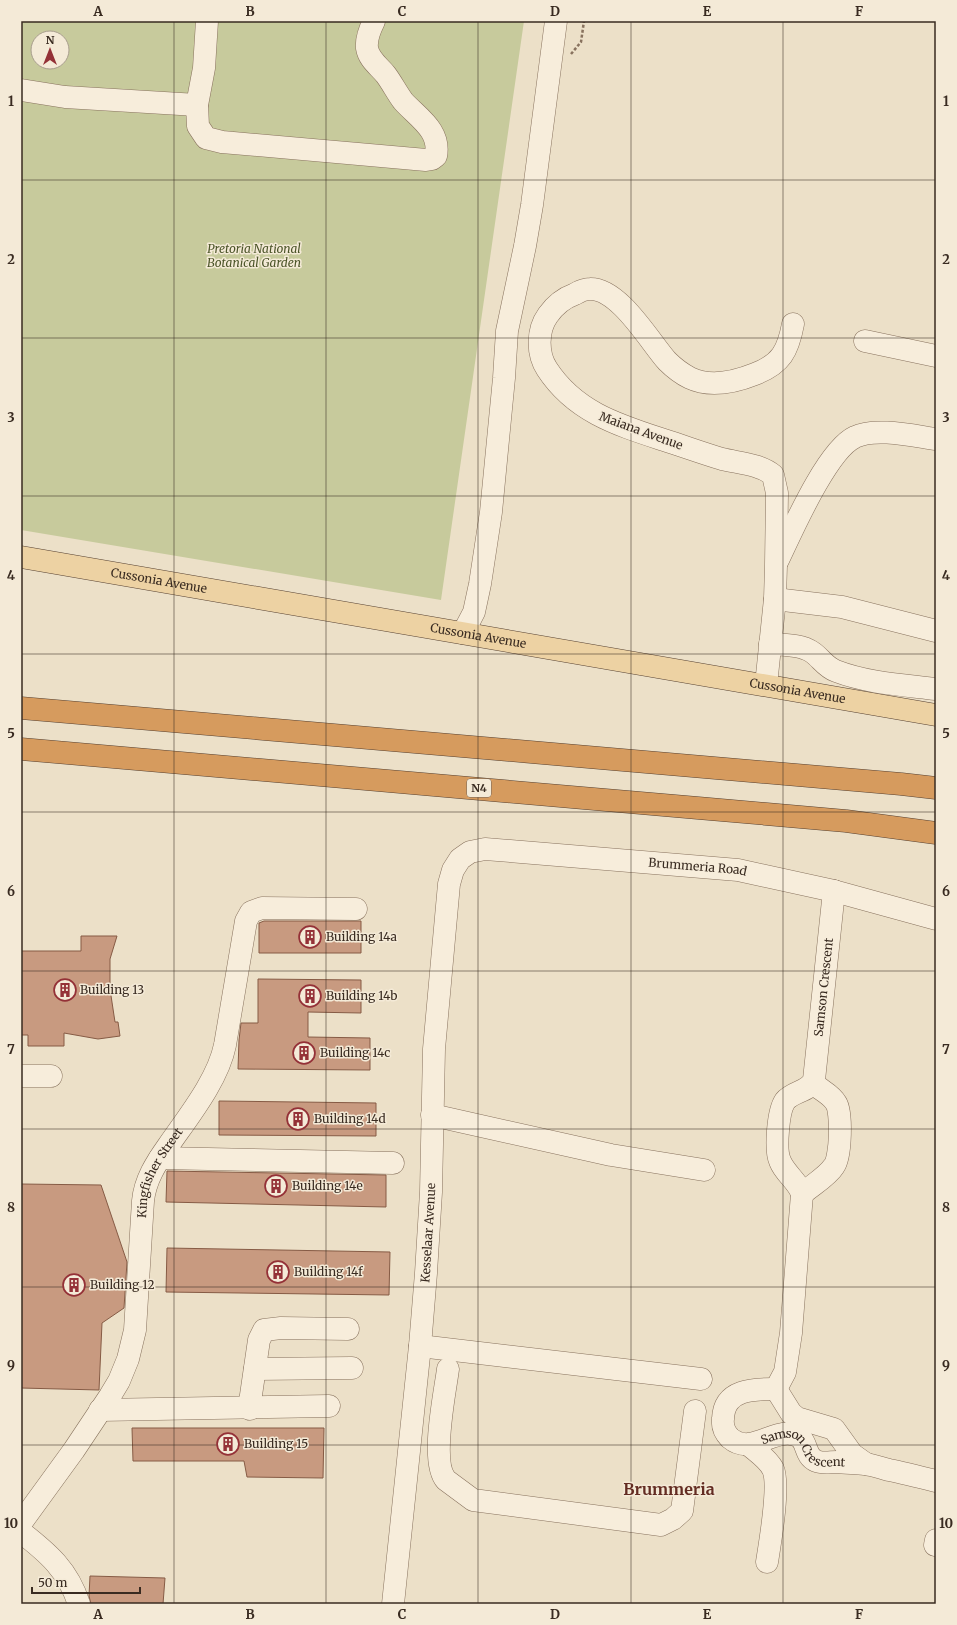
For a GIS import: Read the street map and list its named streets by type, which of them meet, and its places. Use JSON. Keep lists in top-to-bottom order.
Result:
{
  "streets": {
    "highway": ["N4"],
    "main road": ["Cussonia Avenue"],
    "street": [
      "Maiana Avenue",
      "Brummeria Road",
      "Samson Crescent",
      "Kingfisher Street",
      "Kesselaar Avenue"
    ]
  },
  "crossings": [
    ["Maiana Avenue", "Cussonia Avenue"],
    ["Brummeria Road", "Samson Crescent"],
    ["Brummeria Road", "Kesselaar Avenue"]
  ],
  "districts": ["Brummeria"],
  "parks": ["Pretoria National Botanical Garden"],
  "places": {
    "building": [
      "Building 14a",
      "Building 13",
      "Building 14b",
      "Building 14c",
      "Building 14d",
      "Building 14e",
      "Building 14f",
      "Building 12",
      "Building 15"
    ]
  },
  "scale_bar": "50 m",
  "north": "top",
  "grid": {
    "columns": [
      "A",
      "B",
      "C",
      "D",
      "E",
      "F"
    ],
    "rows": [
      "1",
      "2",
      "3",
      "4",
      "5",
      "6",
      "7",
      "8",
      "9",
      "10"
    ]
  }
}
